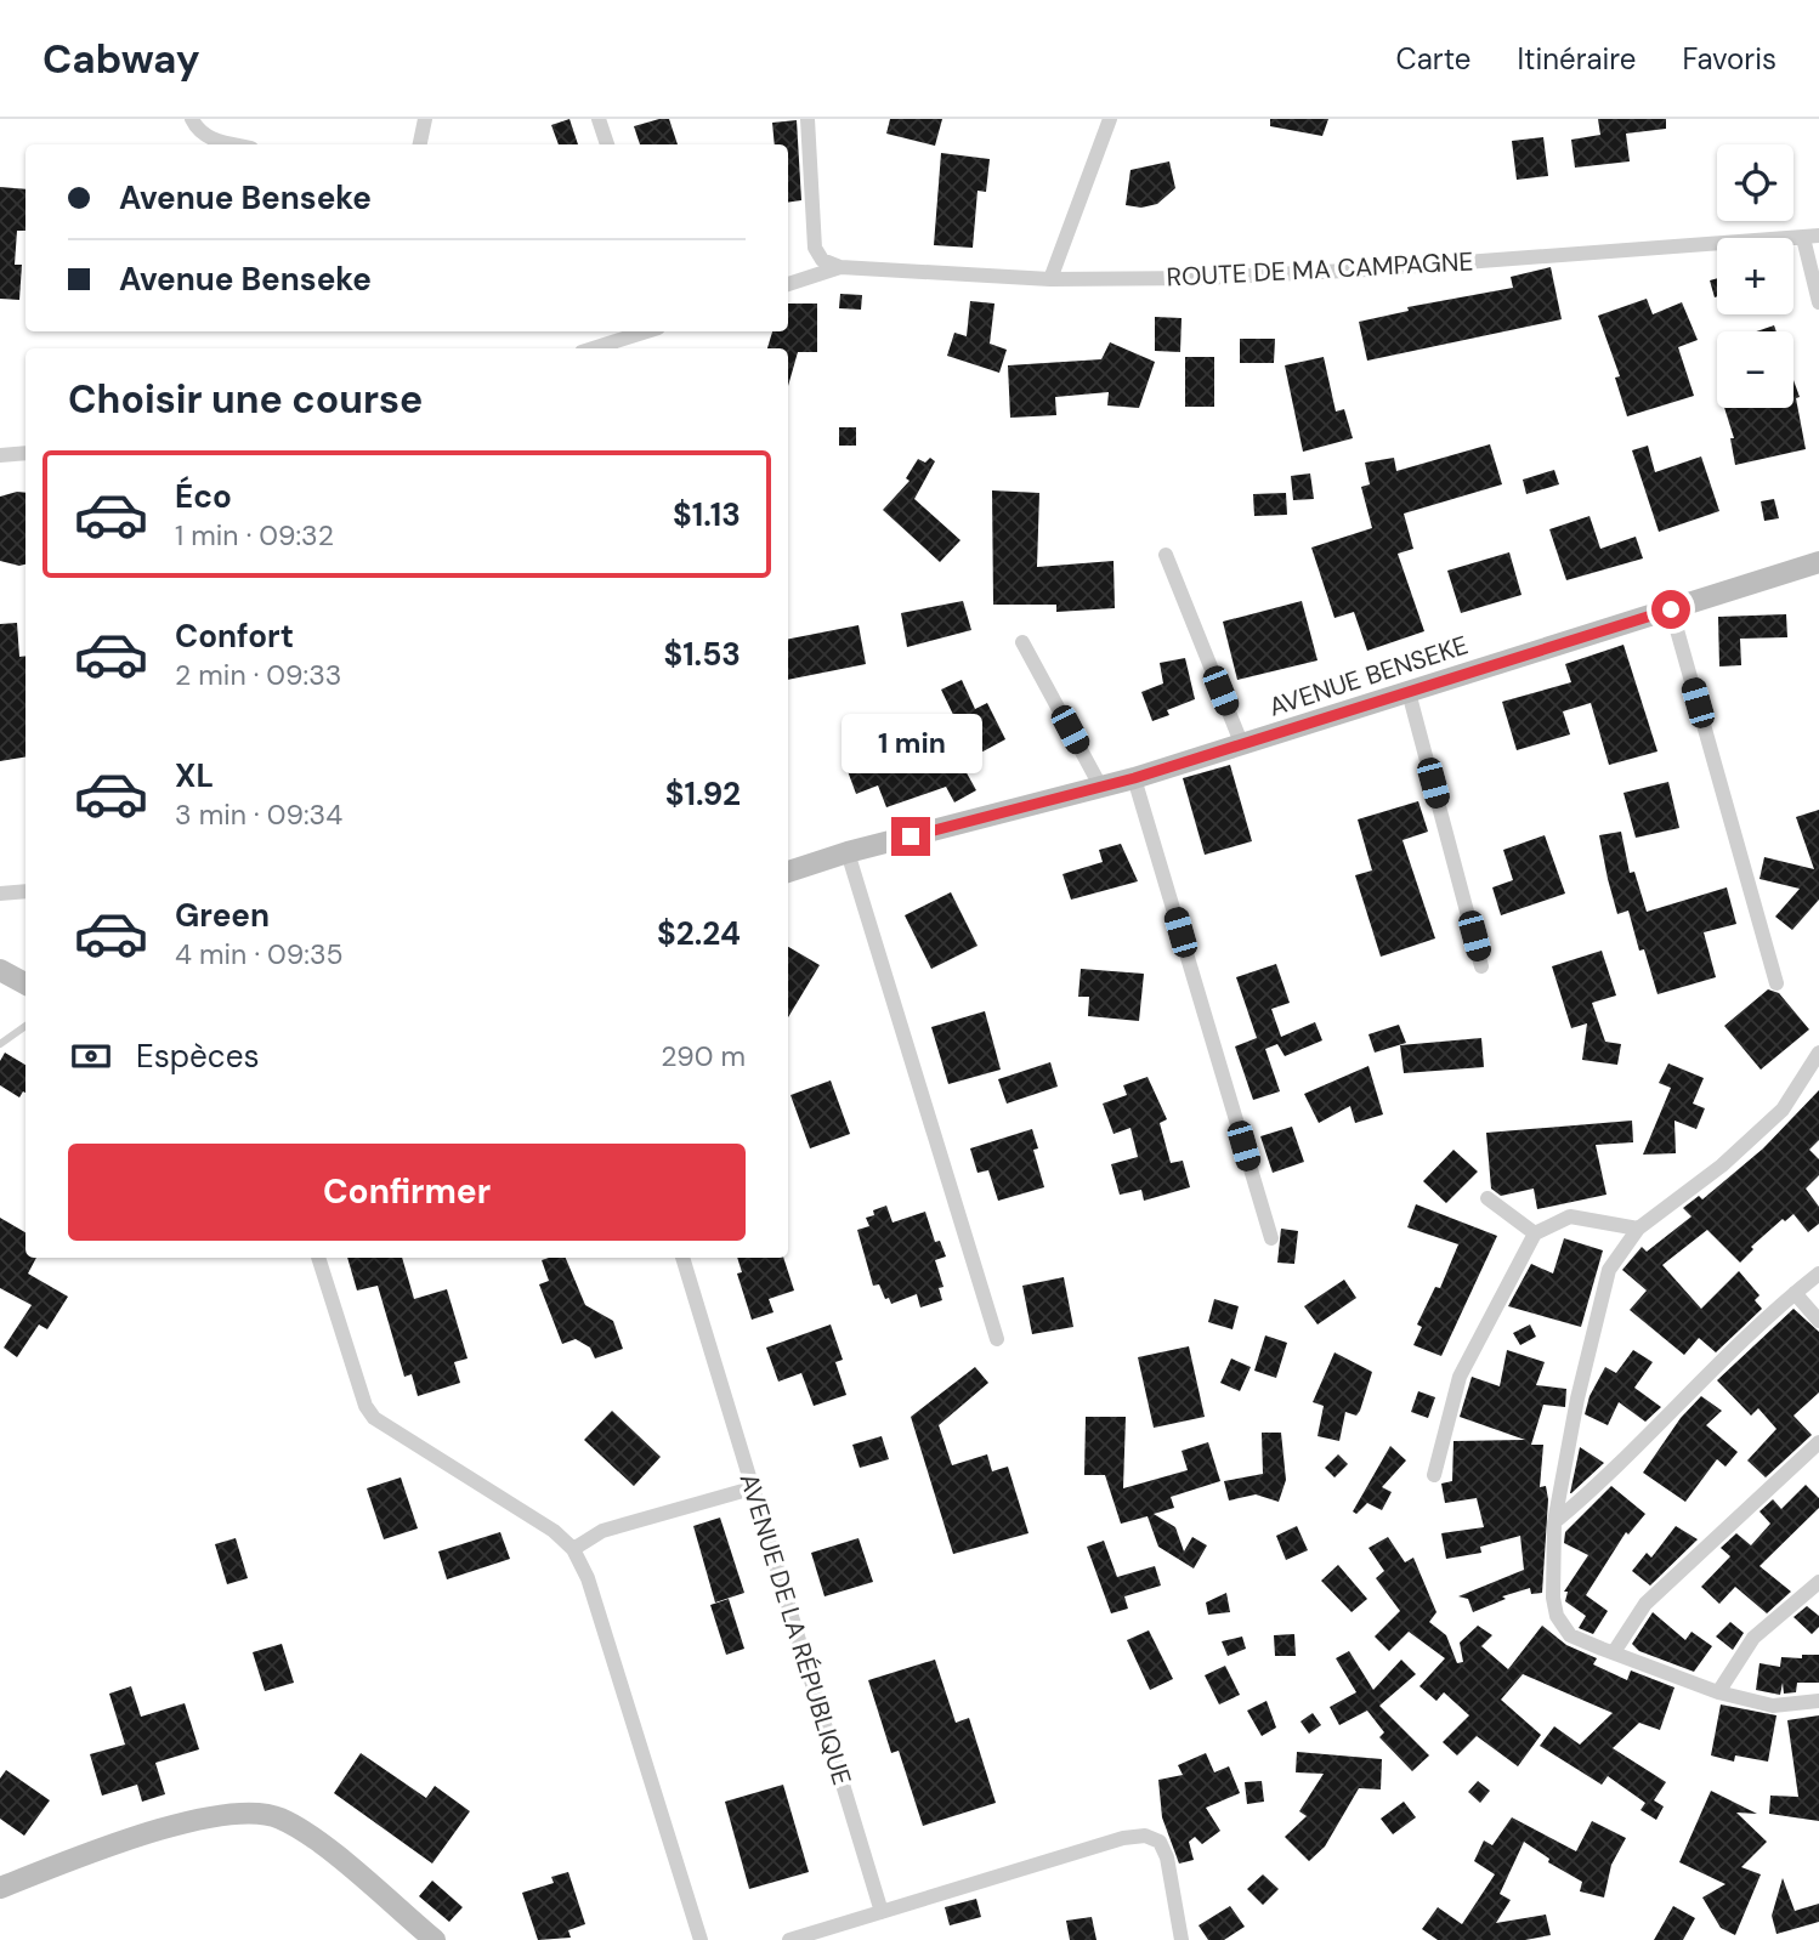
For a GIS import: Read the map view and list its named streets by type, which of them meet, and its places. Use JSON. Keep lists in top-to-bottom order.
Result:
{
  "streets": {
    "street": ["ROUTE DE MA CAMPAGNE", "AVENUE BENSEKE", "AVENUE DE LA RÉPUBLIQUE"]
  },
  "page": {
    "header": "Cabway",
    "nav": ["Carte", "Itinéraire", "Favoris"],
    "map_buttons": ["+", "−"],
    "banner": ["Avenue Benseke", "Avenue Benseke"],
    "heading": "Choisir une course",
    "list": [
      {
        "name": "Éco",
        "note": "1 min · 09:32",
        "value": "$1.13"
      },
      {
        "name": "Confort",
        "note": "2 min · 09:33",
        "value": "$1.53"
      },
      {
        "name": "XL",
        "note": "3 min · 09:34",
        "value": "$1.92"
      },
      {
        "name": "Green",
        "note": "4 min · 09:35",
        "value": "$2.24"
      }
    ],
    "bubble": "1 min",
    "pay": ["Espèces", "290 m"],
    "buttons": "Confirmer"
  }
}
